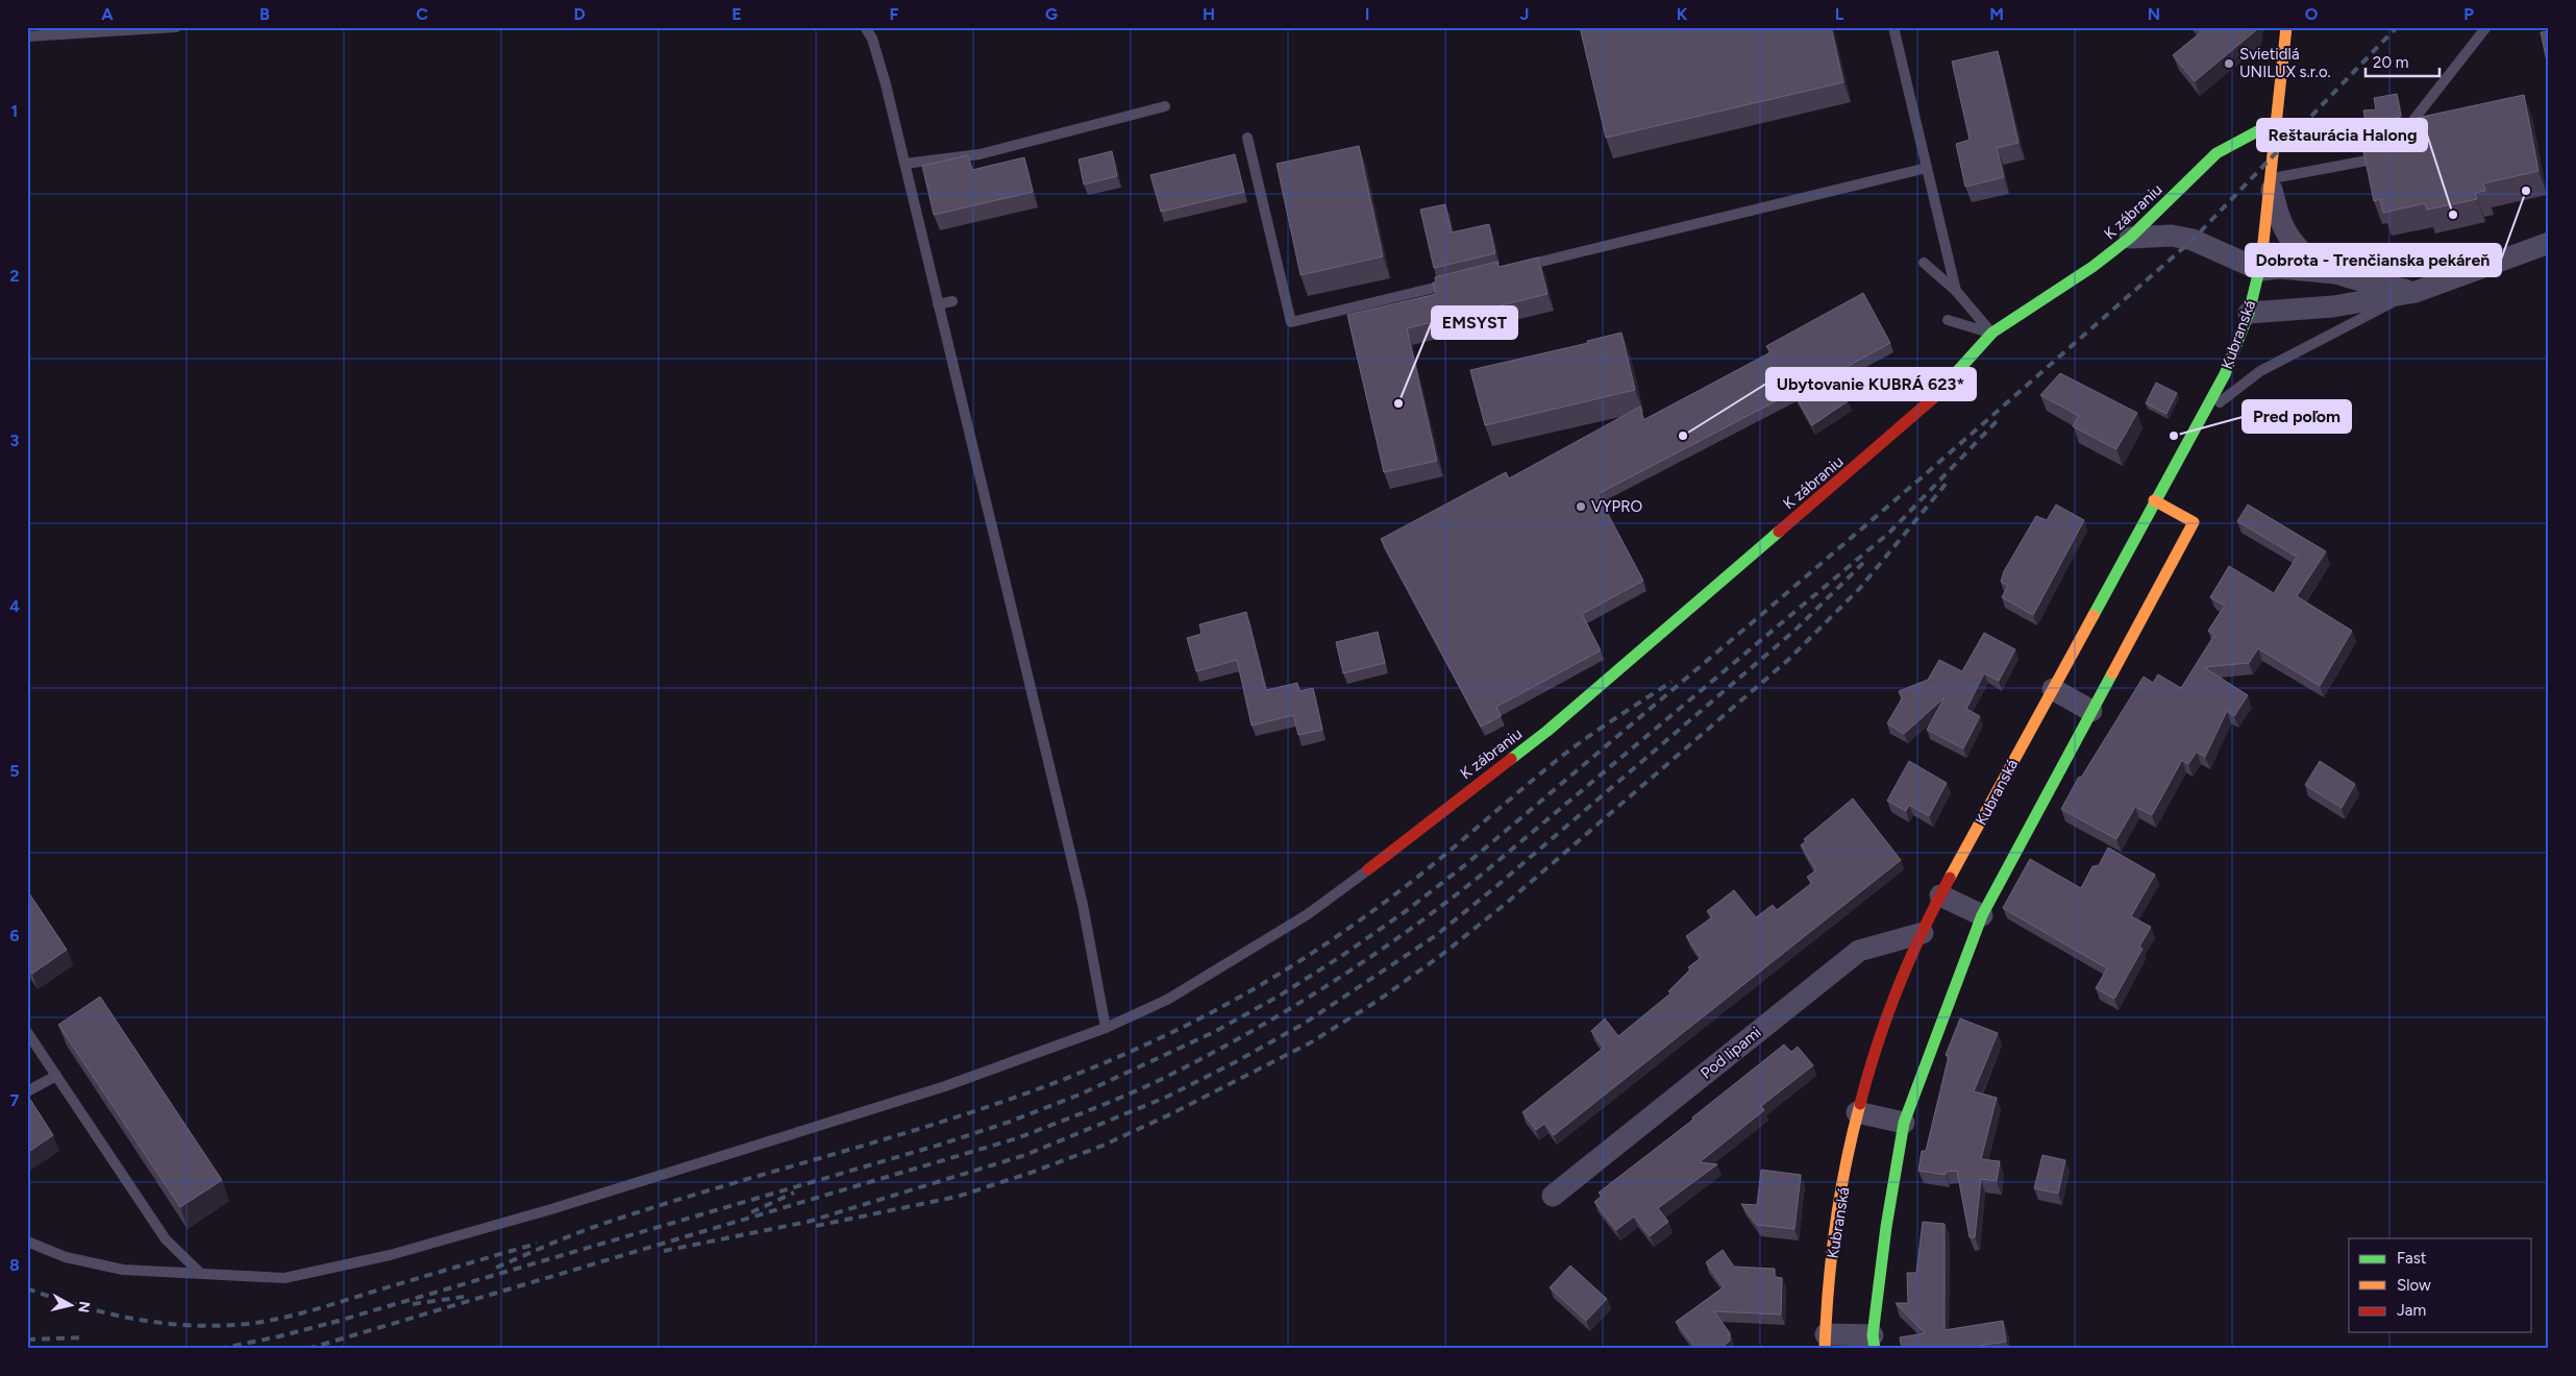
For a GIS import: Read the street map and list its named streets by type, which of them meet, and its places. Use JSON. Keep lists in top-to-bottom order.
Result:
{
  "streets": {
    "street": ["K zábraniu", "Kubranská", "Pod lipami"]
  },
  "crossings": [
    ["K zábraniu", "Kubranská"],
    ["Kubranská", "Pod lipami"]
  ],
  "places": [
    "Svietidlá UNILUX s.r.o.",
    "Dobrota - Trenčianska pekáreň",
    "Reštaurácia Halong",
    "EMSYST",
    "Ubytovanie KUBRÁ 623*",
    "Pred poľom",
    "VYPRO"
  ],
  "legend": ["Fast", "Slow", "Jam"],
  "scale_bar": "20 m",
  "north": "right",
  "grid": {
    "columns": [
      "A",
      "B",
      "C",
      "D",
      "E",
      "F",
      "G",
      "H",
      "I",
      "J",
      "K",
      "L",
      "M",
      "N",
      "O",
      "P"
    ],
    "rows": [
      "1",
      "2",
      "3",
      "4",
      "5",
      "6",
      "7",
      "8"
    ]
  }
}
